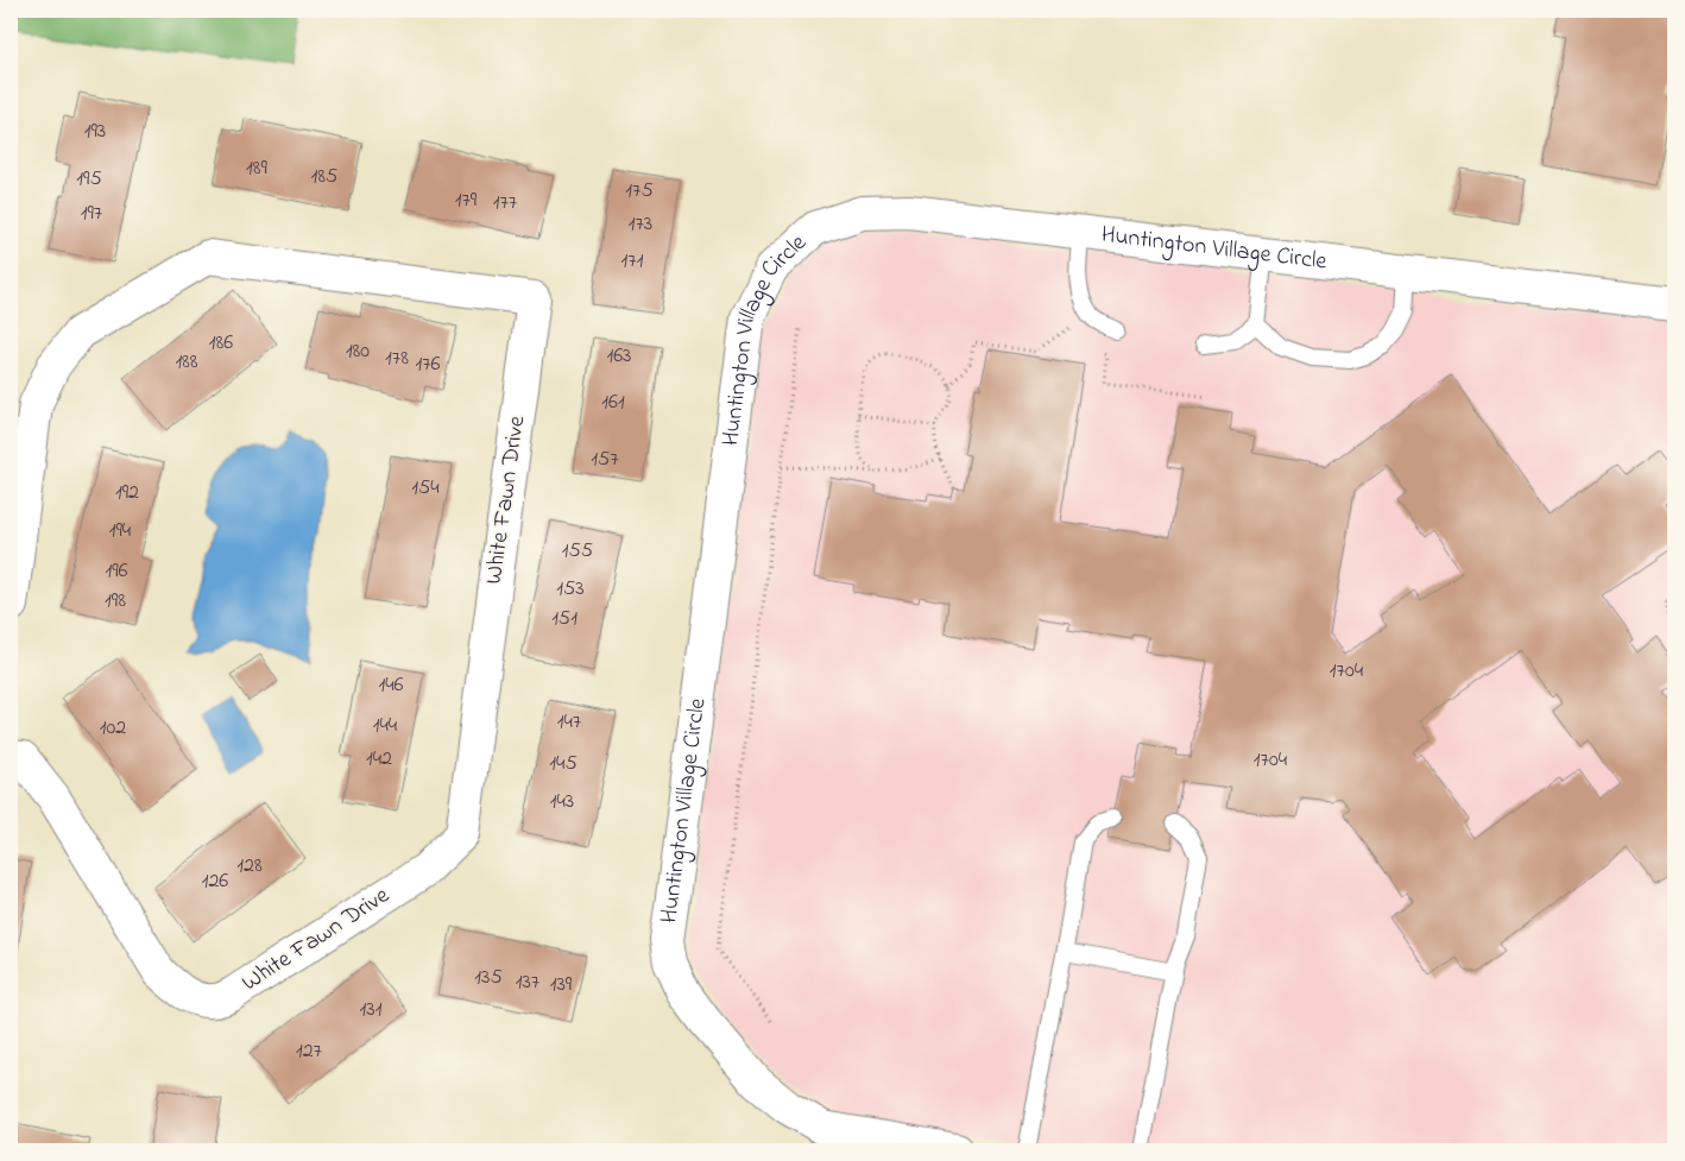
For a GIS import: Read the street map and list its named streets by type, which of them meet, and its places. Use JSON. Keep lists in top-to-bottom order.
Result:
{
  "streets": {
    "street": ["Huntington Village Circle", "White Fawn Drive"]
  },
  "house_numbers": [
    "193",
    "189",
    "185",
    "195",
    "175",
    "179",
    "177",
    "197",
    "173",
    "171",
    "186",
    "180",
    "163",
    "178",
    "188",
    "176",
    "161",
    "157",
    "154",
    "192",
    "194",
    "155",
    "196",
    "153",
    "198",
    "151",
    "1704",
    "146",
    "147",
    "144",
    "102",
    "142",
    "1704",
    "145",
    "143",
    "128",
    "126",
    "135",
    "137",
    "139",
    "131",
    "127"
  ]
}
